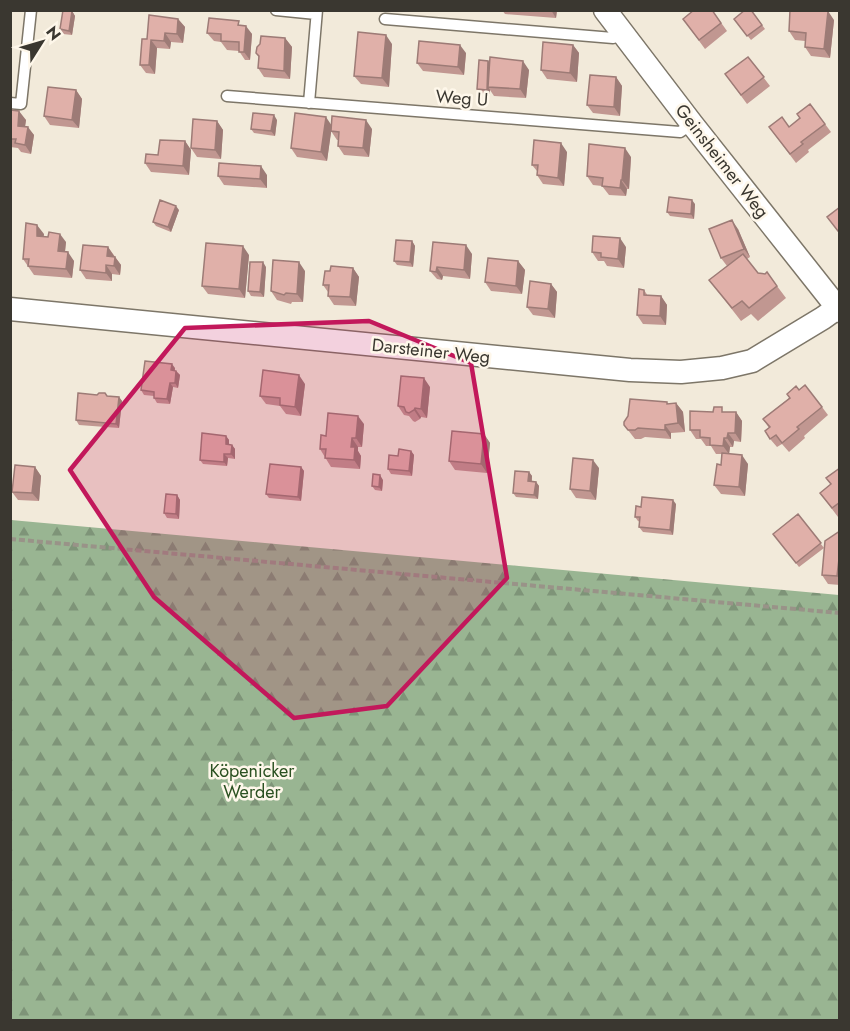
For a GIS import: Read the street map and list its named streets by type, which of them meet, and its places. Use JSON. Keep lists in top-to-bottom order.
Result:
{
  "streets": {
    "street": ["Geinsheimer Weg", "Darsteiner Weg"],
    "lane": ["Weg U"]
  },
  "crossings": [
    ["Weg U", "Geinsheimer Weg"],
    ["Geinsheimer Weg", "Darsteiner Weg"]
  ],
  "parks": ["Köpenicker Werder"],
  "north": "top right"
}
